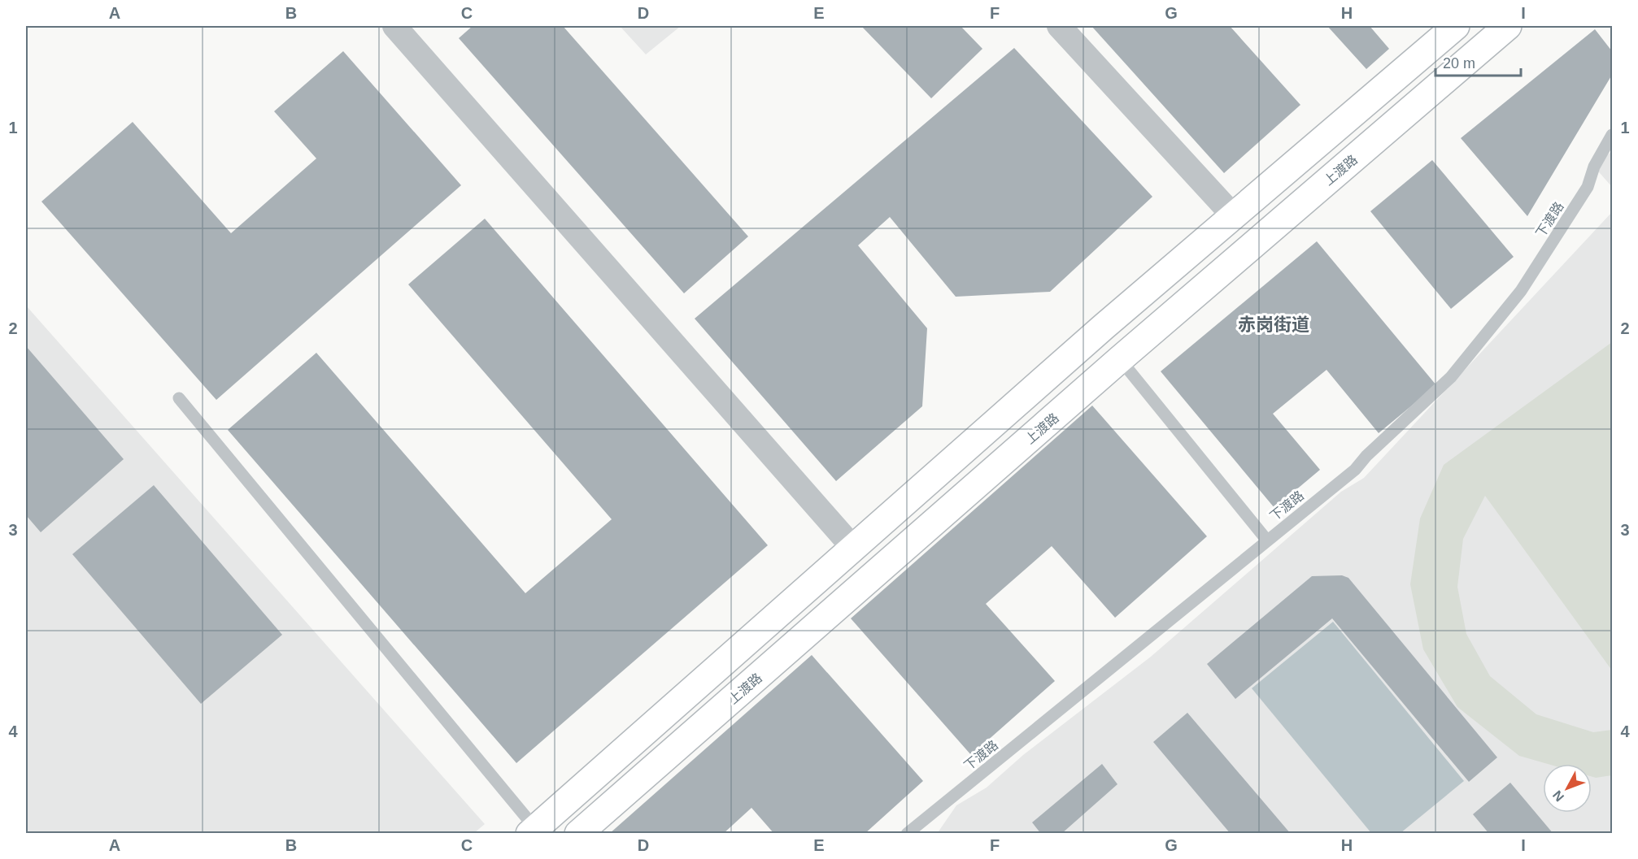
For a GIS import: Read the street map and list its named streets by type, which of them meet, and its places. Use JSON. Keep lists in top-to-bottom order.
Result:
{
  "streets": {
    "main road": ["上渡路"],
    "lane": ["下渡路"]
  },
  "districts": ["赤岗街道"],
  "scale_bar": "20 m",
  "north": "bottom left",
  "grid": {
    "columns": [
      "A",
      "B",
      "C",
      "D",
      "E",
      "F",
      "G",
      "H",
      "I"
    ],
    "rows": [
      "1",
      "2",
      "3",
      "4"
    ]
  }
}
